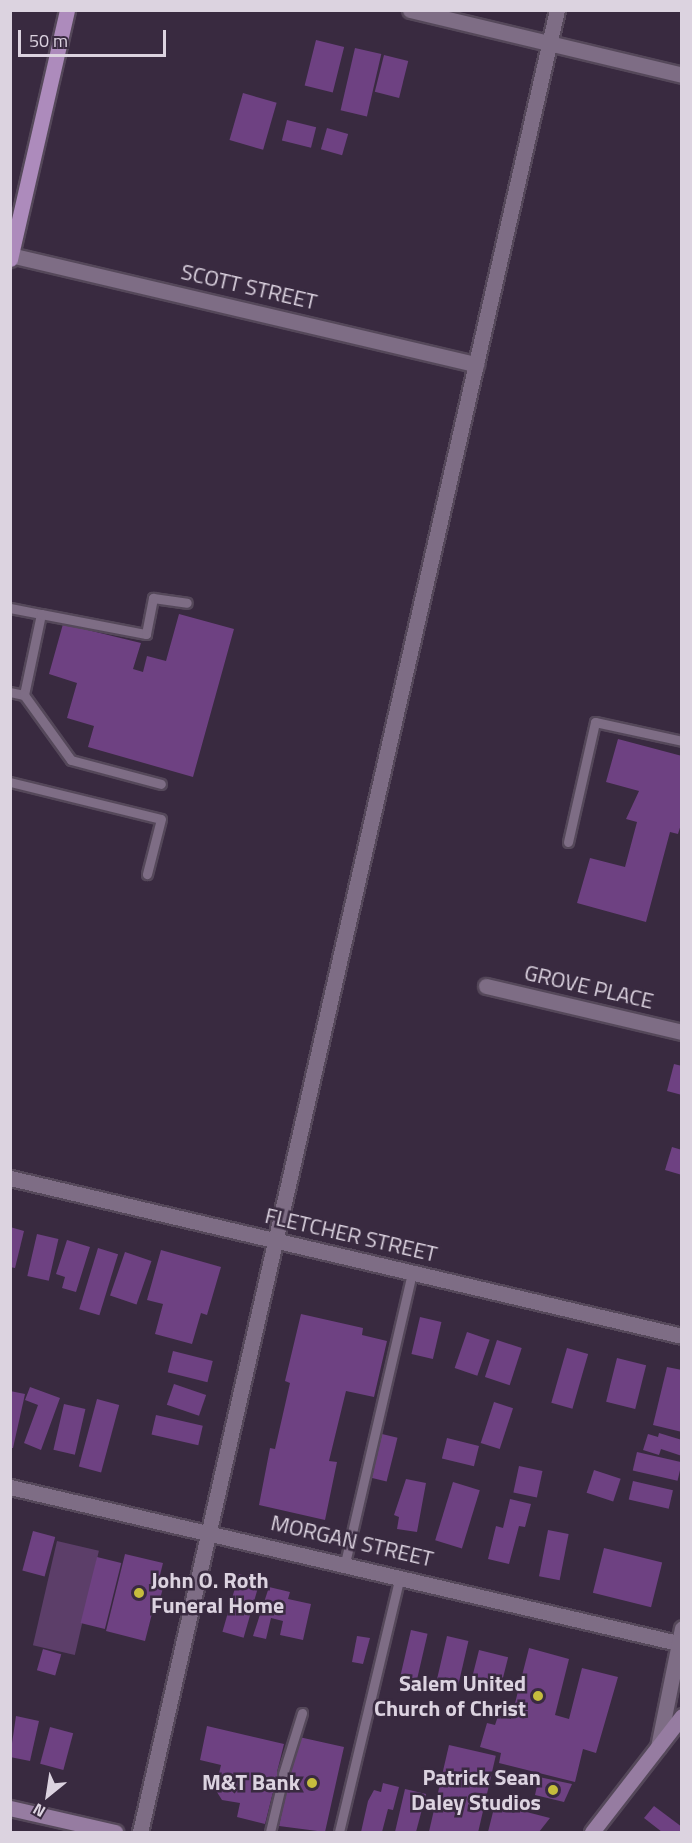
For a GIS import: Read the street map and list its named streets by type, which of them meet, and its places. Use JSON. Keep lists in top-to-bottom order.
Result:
{
  "streets": {
    "street": [
      "SCOTT STREET",
      "GROVE PLACE",
      "FLETCHER STREET",
      "MORGAN STREET"
    ]
  },
  "places": [
    "John O. Roth Funeral Home",
    "Salem United Church of Christ",
    "M&T Bank",
    "Patrick Sean Daley Studios"
  ],
  "scale_bar": "50 m",
  "north": "bottom left"
}
